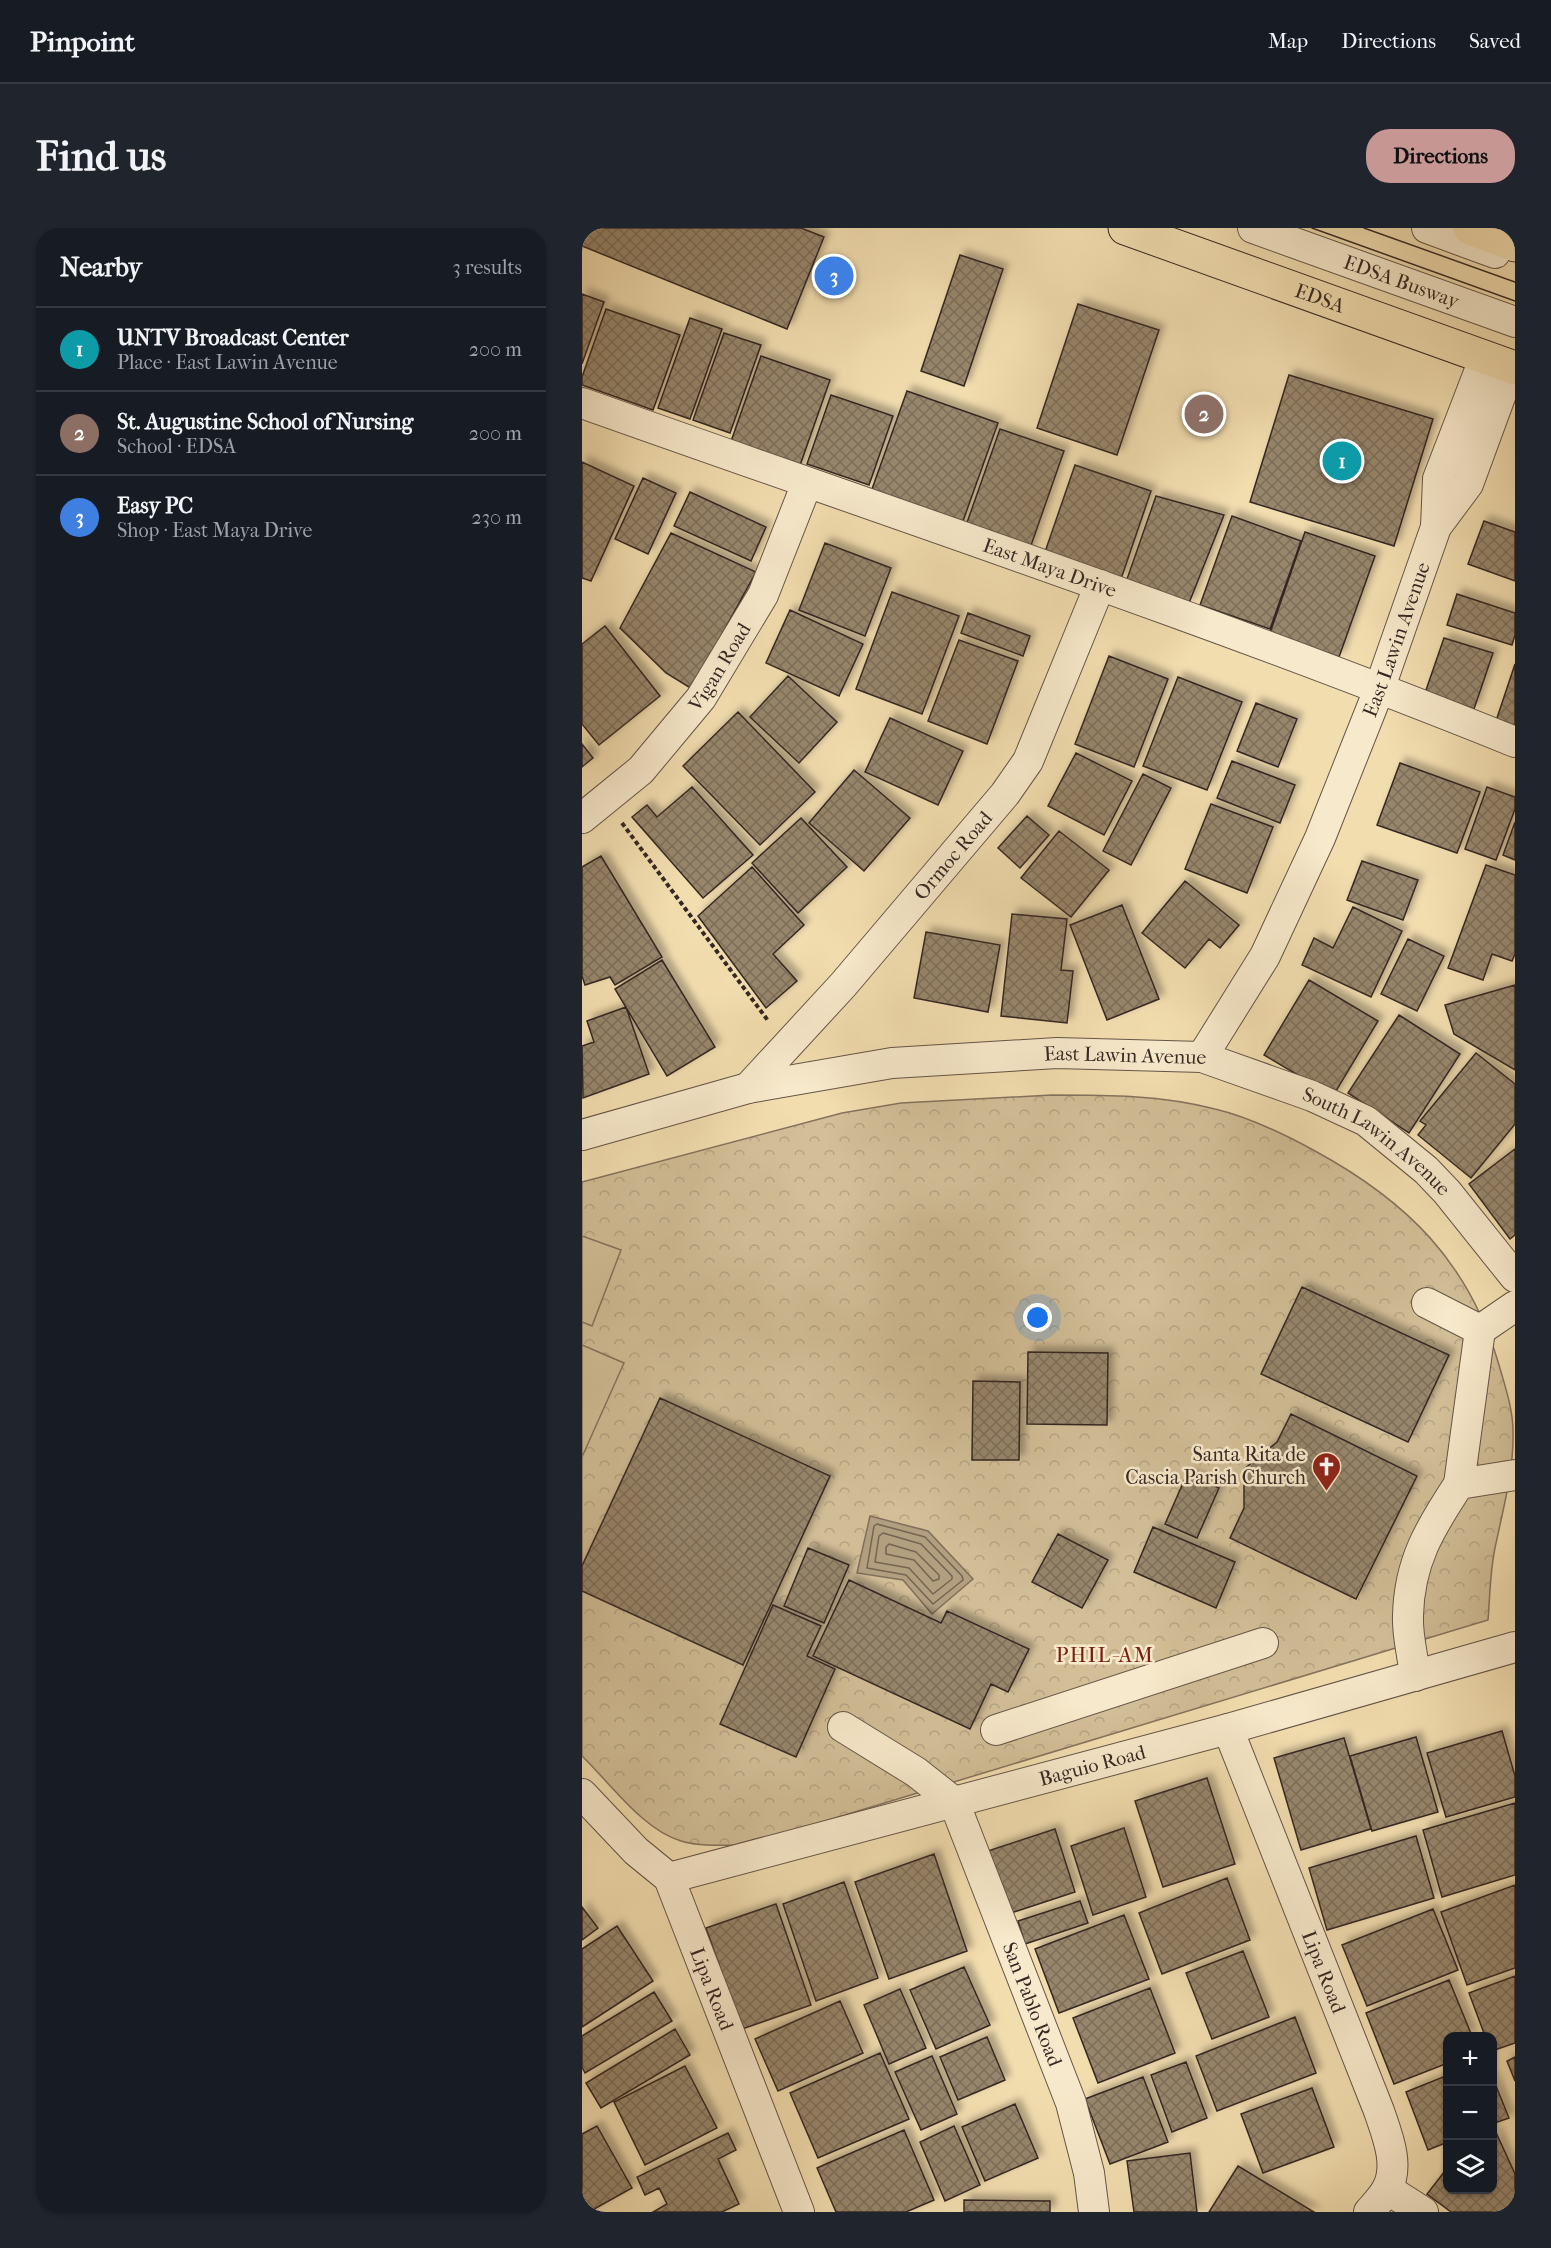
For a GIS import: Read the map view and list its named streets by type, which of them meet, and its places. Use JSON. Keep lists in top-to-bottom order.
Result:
{
  "streets": {
    "highway": ["EDSA"],
    "street": [
      "EDSA Busway",
      "East Maya Drive",
      "East Lawin Avenue",
      "Vigan Road",
      "Ormoc Road",
      "South Lawin Avenue",
      "Baguio Road",
      "Lipa Road",
      "San Pablo Road"
    ]
  },
  "crossings": [
    ["EDSA", "East Lawin Avenue"],
    ["East Maya Drive", "East Lawin Avenue"],
    ["East Maya Drive", "Vigan Road"],
    ["East Maya Drive", "Ormoc Road"],
    ["East Lawin Avenue", "Ormoc Road"],
    ["East Lawin Avenue", "South Lawin Avenue"],
    ["Baguio Road", "Lipa Road"],
    ["Baguio Road", "San Pablo Road"]
  ],
  "districts": ["PHIL-AM"],
  "places": {
    "church": ["Santa Rita de Cascia Parish Church"]
  },
  "page": {
    "header": "Pinpoint",
    "nav": ["Map", "Directions", "Saved"],
    "buttons": "Directions",
    "title": "Find us",
    "heading": ["Nearby", "3 results"],
    "pins": ["3", "2", "1"],
    "list": [
      {
        "mark": "1",
        "name": "UNTV Broadcast Center",
        "note": "Place · East Lawin Avenue",
        "value": "200 m"
      },
      {
        "mark": "2",
        "name": "St. Augustine School of Nursing",
        "note": "School · EDSA",
        "value": "200 m"
      },
      {
        "mark": "3",
        "name": "Easy PC",
        "note": "Shop · East Maya Drive",
        "value": "230 m"
      }
    ],
    "map_buttons": ["+", "−"]
  }
}
